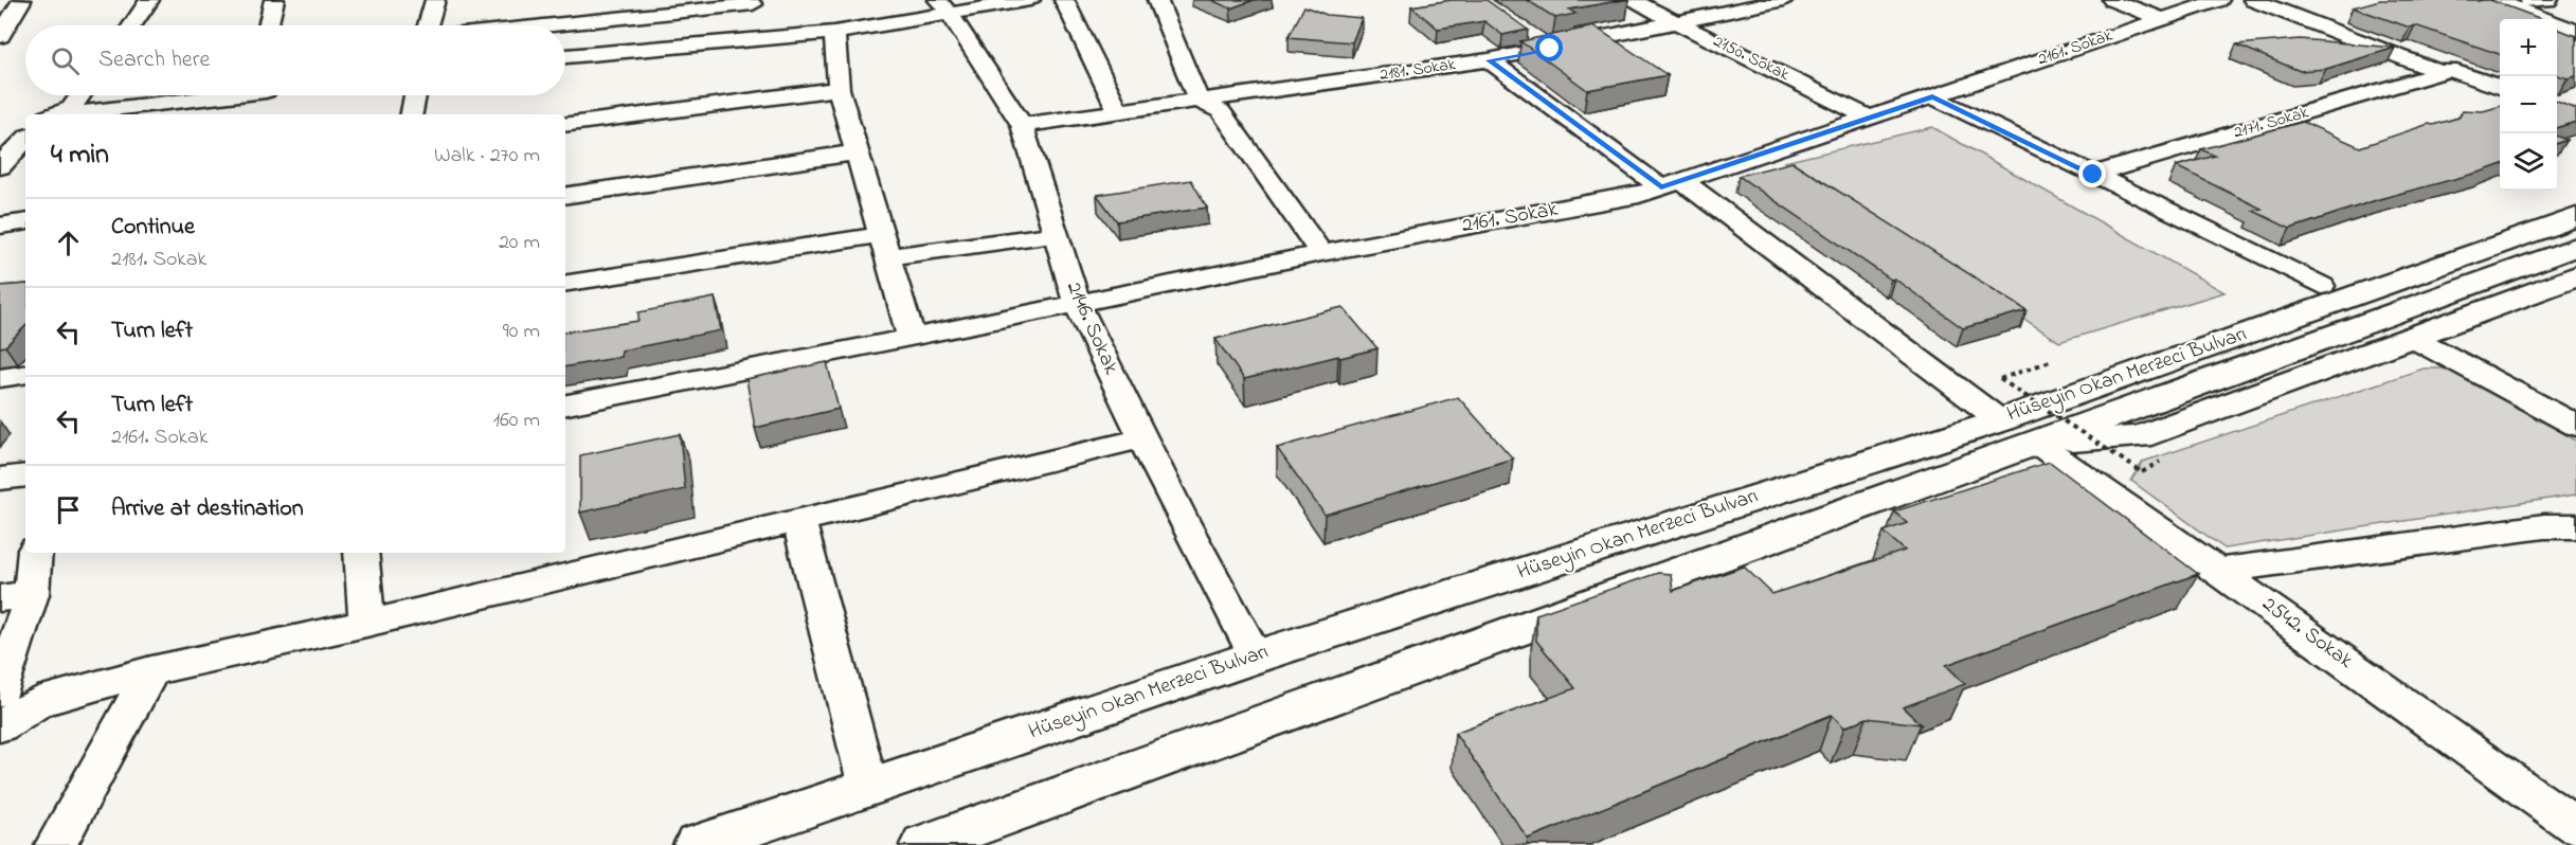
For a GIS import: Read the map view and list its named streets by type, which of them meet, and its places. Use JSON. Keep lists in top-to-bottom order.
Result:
{
  "streets": {
    "main road": ["Hüseyin Okan Merzeci Bulvarı"],
    "street": [
      "2161. Sokak",
      "2150. Sokak",
      "2181. Sokak",
      "2171. Sokak",
      "2146. Sokak",
      "2542. Sokak"
    ]
  },
  "crossings": [
    ["2161. Sokak", "2150. Sokak"],
    ["2161. Sokak", "2146. Sokak"],
    ["2150. Sokak", "2181. Sokak"],
    ["2181. Sokak", "2146. Sokak"],
    ["2146. Sokak", "Hüseyin Okan Merzeci Bulvarı"],
    ["Hüseyin Okan Merzeci Bulvarı", "2542. Sokak"]
  ],
  "page": {
    "map_buttons": ["+", "−"],
    "search": "Search here",
    "heading": ["4 min", "Walk · 270 m"],
    "list": [
      ["Continue", "2181. Sokak", "20 m"],
      ["Turn left", "90 m"],
      ["Turn left", "2161. Sokak", "160 m"],
      "Arrive at destination"
    ]
  }
}
